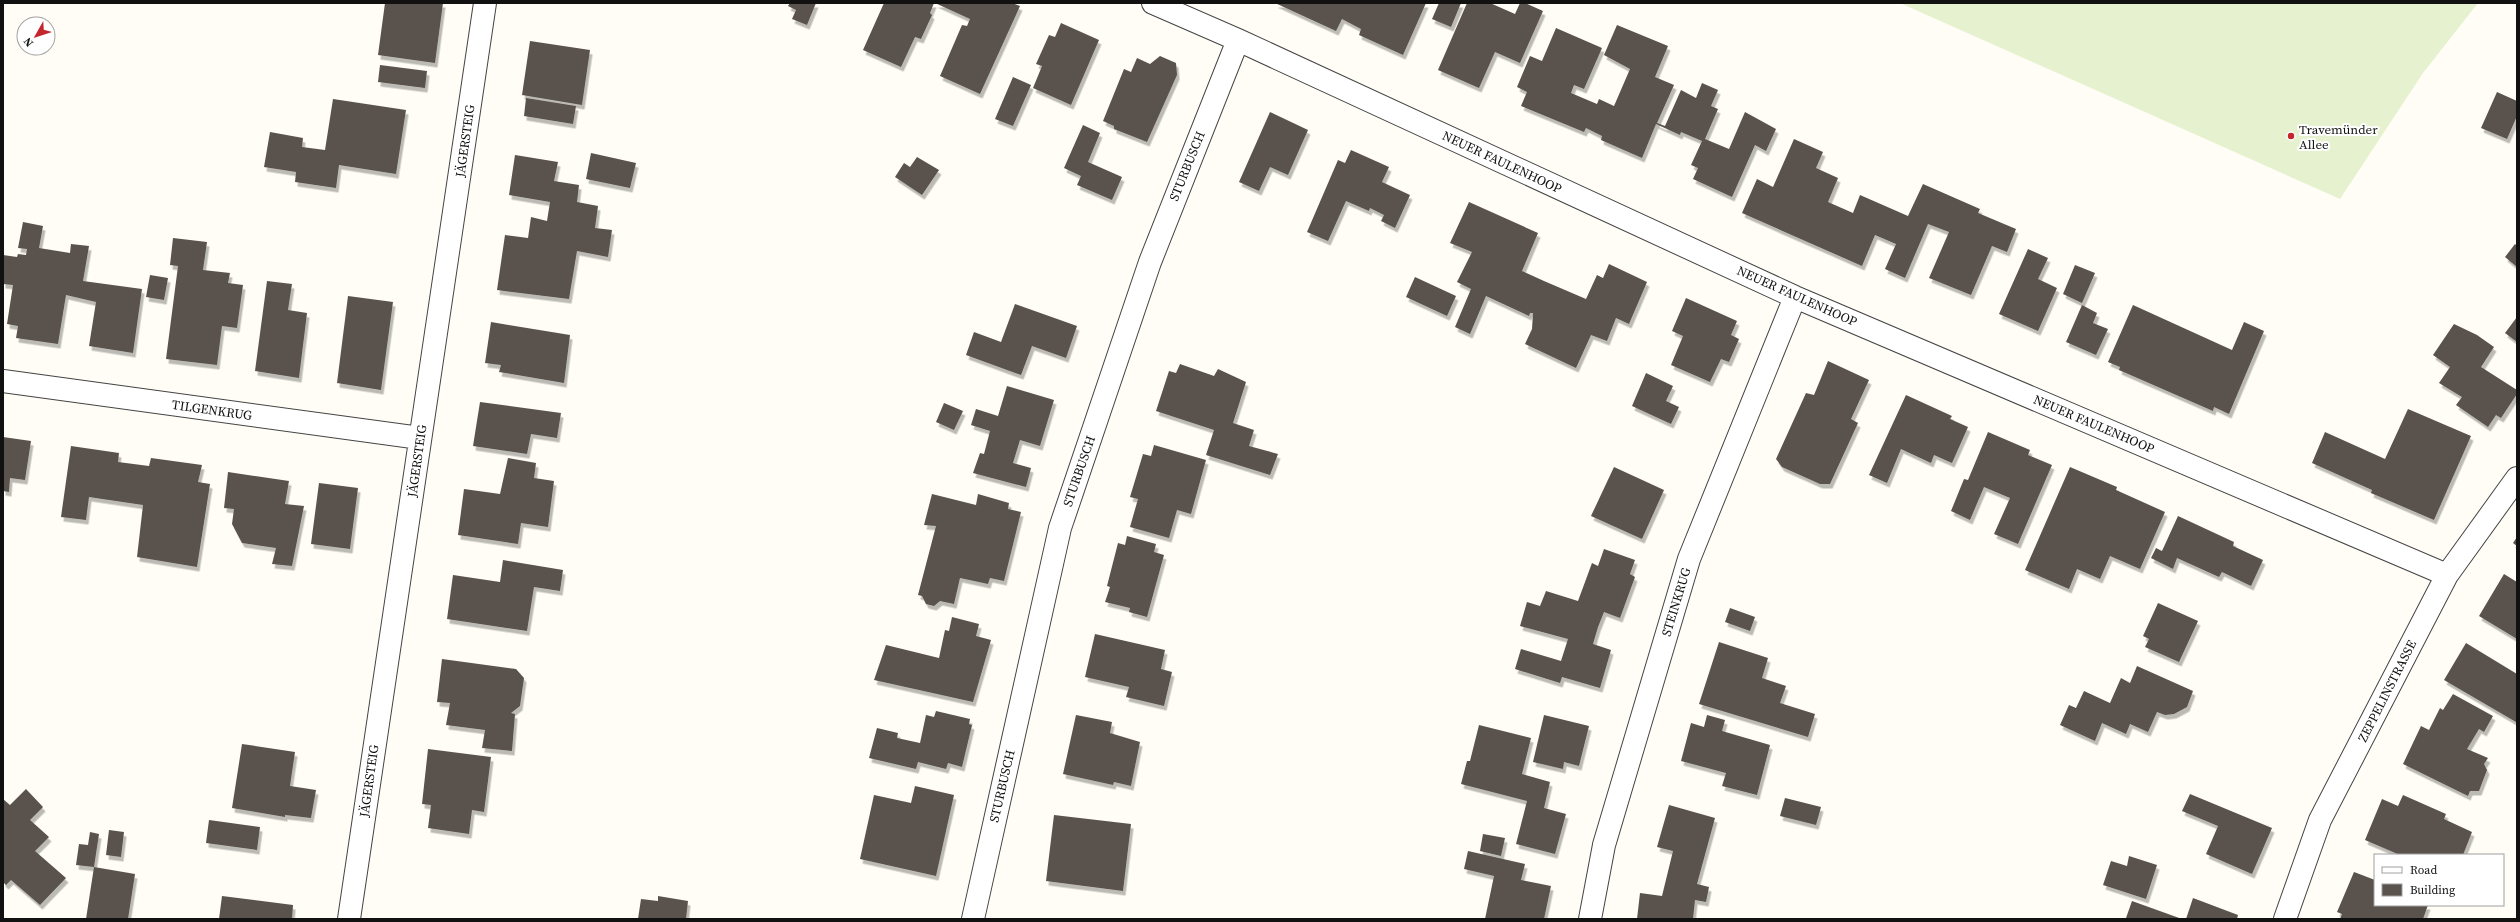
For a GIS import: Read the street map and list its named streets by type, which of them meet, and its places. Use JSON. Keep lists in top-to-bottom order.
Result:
{
  "streets": {
    "street": [
      "JÄGERSTEIG",
      "NEUER FAULENHOOP",
      "STURBUSCH",
      "TILGENKRUG",
      "STEINKRUG",
      "ZEPPELINSTRASSE"
    ]
  },
  "crossings": [
    ["JÄGERSTEIG", "TILGENKRUG"],
    ["NEUER FAULENHOOP", "STURBUSCH"],
    ["NEUER FAULENHOOP", "STEINKRUG"],
    ["NEUER FAULENHOOP", "ZEPPELINSTRASSE"]
  ],
  "places": ["Travemünder Allee"],
  "legend": ["Road", "Building"],
  "north": "bottom left"
}
